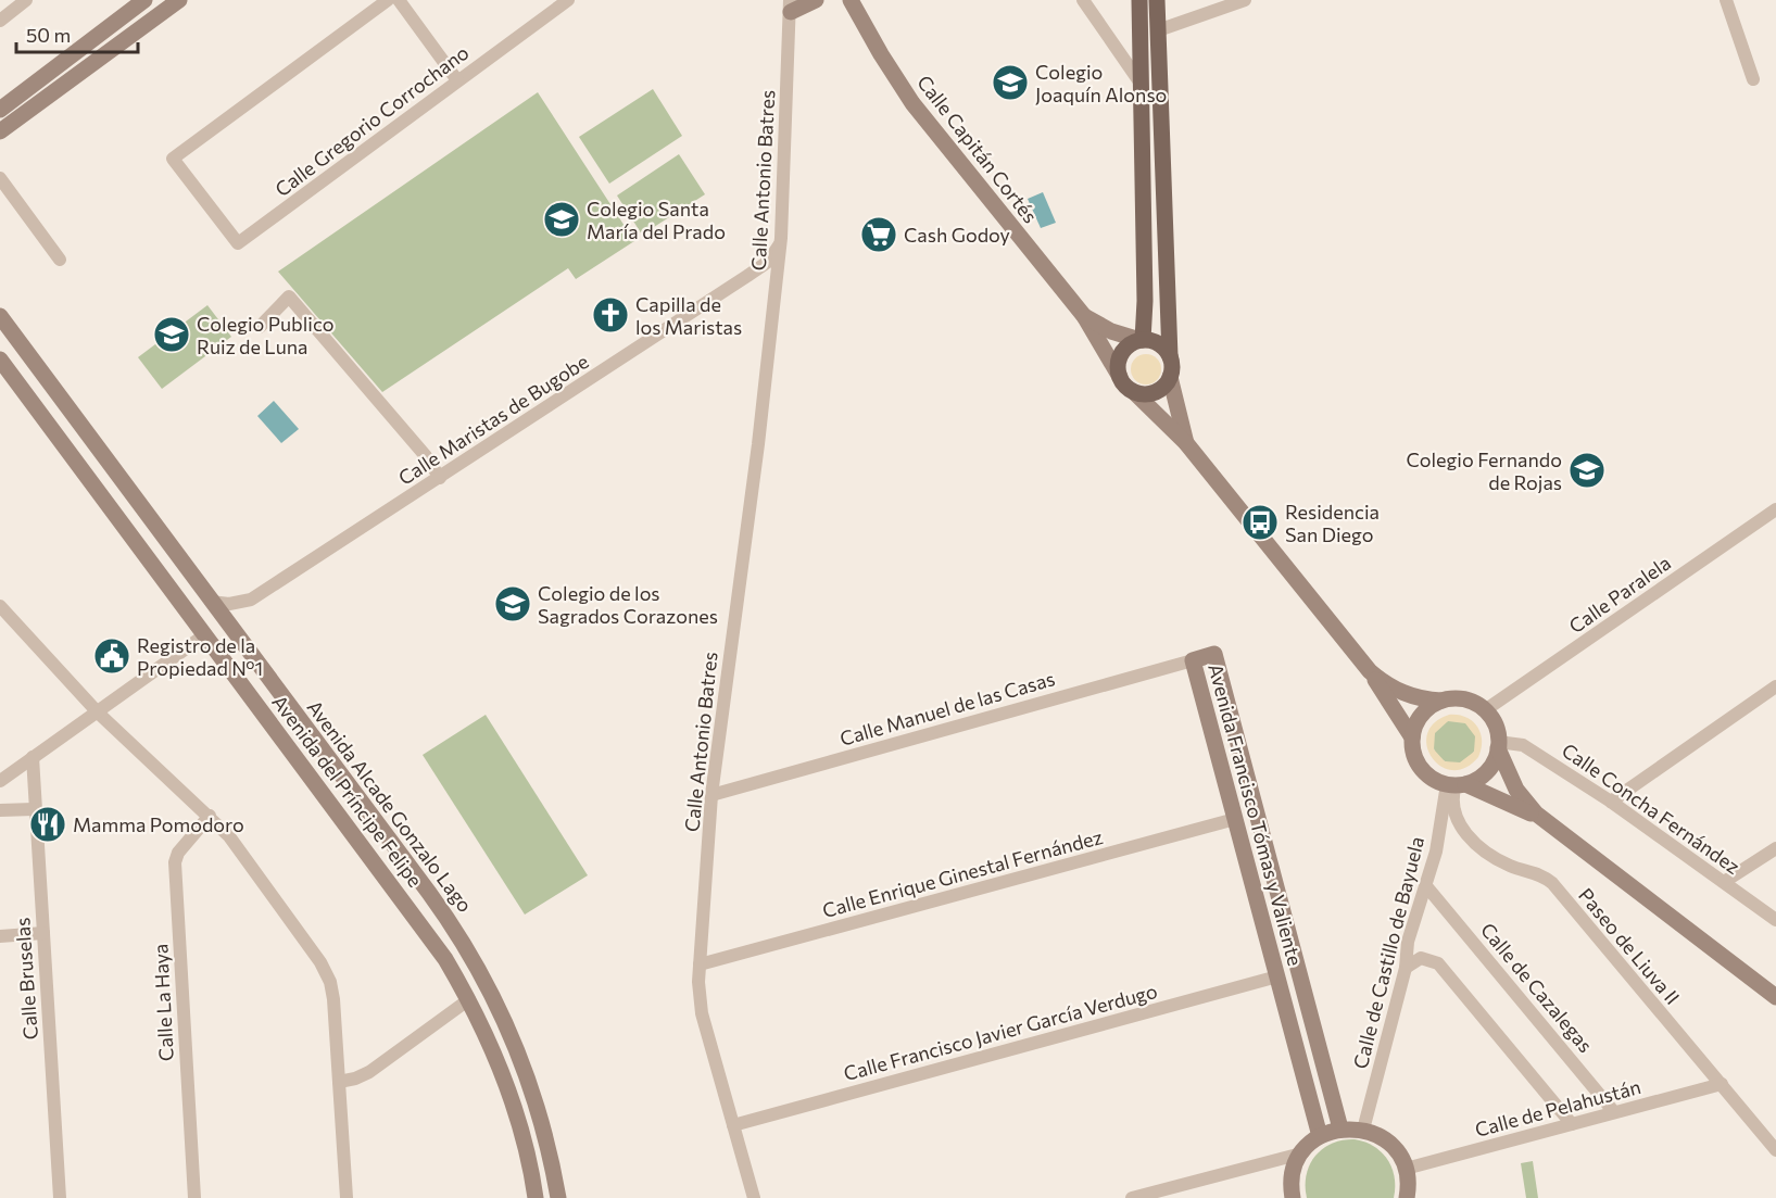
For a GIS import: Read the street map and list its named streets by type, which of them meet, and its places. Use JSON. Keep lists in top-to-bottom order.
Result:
{
  "streets": {
    "main road": ["Calle Capitán Cortés"],
    "street": [
      "Calle Gregorio Corrochano",
      "Calle Antonio Batres",
      "Calle Maristas de Bugobe",
      "Calle Paralela",
      "Calle Manuel de las Casas",
      "Avenida del Príncipe Felipe",
      "Avenida Alcade Gonzalo Lago",
      "Calle Concha Fernández",
      "Avenida Francisco Tómas y Valiente",
      "Calle Enrique Ginestal Fernández",
      "Paseo de Liuva II",
      "Calle de Castillo de Bayuela",
      "Calle Bruselas",
      "Calle de Cazalegas",
      "Calle La Haya",
      "Calle Francisco Javier García Verdugo",
      "Calle de Pelahustán"
    ]
  },
  "crossings": [
    ["Calle Capitán Cortés", "Calle Paralela"],
    ["Calle Capitán Cortés", "Calle Concha Fernández"],
    ["Calle Capitán Cortés", "Paseo de Liuva II"],
    ["Calle Capitán Cortés", "Calle de Castillo de Bayuela"],
    ["Calle Antonio Batres", "Calle Maristas de Bugobe"],
    ["Calle Antonio Batres", "Calle Manuel de las Casas"],
    ["Calle Antonio Batres", "Calle Enrique Ginestal Fernández"],
    ["Calle Antonio Batres", "Calle Francisco Javier García Verdugo"],
    ["Calle Maristas de Bugobe", "Avenida Alcade Gonzalo Lago"],
    ["Calle Paralela", "Calle Concha Fernández"],
    ["Calle Paralela", "Paseo de Liuva II"],
    ["Calle Paralela", "Calle de Castillo de Bayuela"],
    ["Calle Manuel de las Casas", "Avenida Francisco Tómas y Valiente"],
    ["Calle Concha Fernández", "Paseo de Liuva II"],
    ["Calle Concha Fernández", "Calle de Castillo de Bayuela"],
    ["Avenida Francisco Tómas y Valiente", "Calle Enrique Ginestal Fernández"],
    ["Avenida Francisco Tómas y Valiente", "Calle Francisco Javier García Verdugo"],
    ["Paseo de Liuva II", "Calle de Castillo de Bayuela"],
    ["Paseo de Liuva II", "Calle de Pelahustán"],
    ["Calle de Castillo de Bayuela", "Calle de Cazalegas"],
    ["Calle de Cazalegas", "Calle de Pelahustán"]
  ],
  "places": {
    "school or university": [
      "Colegio Joaquín Alonso",
      "Colegio Santa María del Prado",
      "Colegio Publico Ruiz de Luna",
      "Colegio Fernando de Rojas",
      "Colegio de los Sagrados Corazones"
    ],
    "supermarket": ["Cash Godoy"],
    "church": ["Capilla de los Maristas"],
    "bus stop": ["Residencia San Diego"],
    "public building": ["Registro de la Propiedad Nº1"],
    "restaurant": ["Mamma Pomodoro"]
  },
  "scale_bar": "50 m"
}
